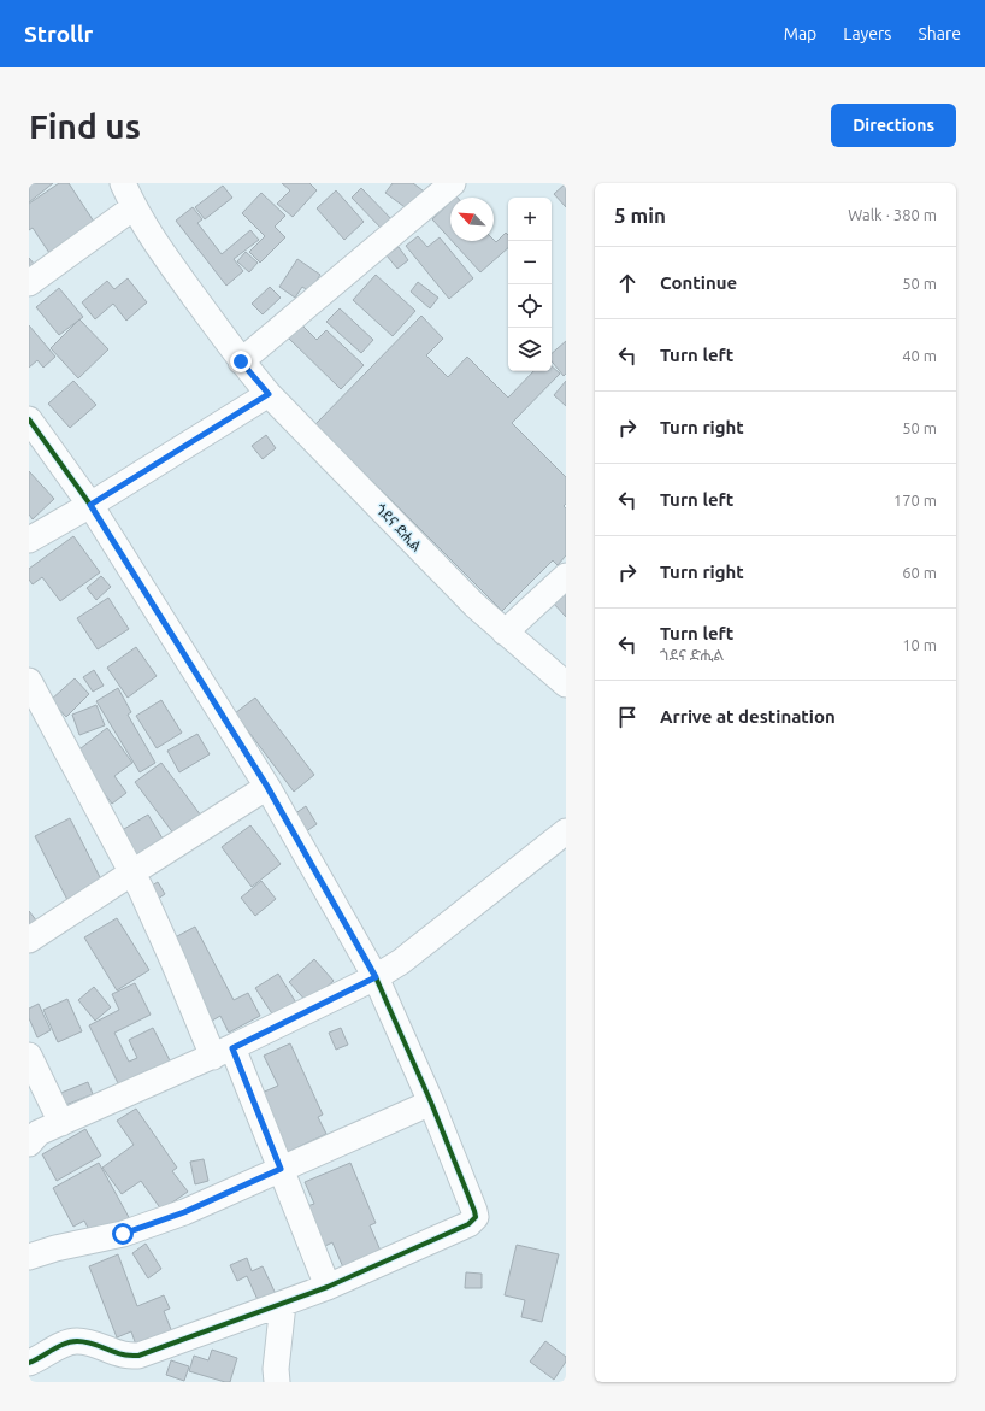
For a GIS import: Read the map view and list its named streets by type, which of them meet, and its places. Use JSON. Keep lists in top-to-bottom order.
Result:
{
  "streets": {
    "street": ["ጎደና ድሒል"]
  },
  "north": "top left",
  "page": {
    "header": "Strollr",
    "nav": ["Map", "Layers", "Share"],
    "buttons": "Directions",
    "title": "Find us",
    "heading": ["5 min", "Walk · 380 m"],
    "map_buttons": ["+", "−"],
    "list": [
      ["Continue", "50 m"],
      ["Turn left", "40 m"],
      ["Turn right", "50 m"],
      ["Turn left", "170 m"],
      ["Turn right", "60 m"],
      ["Turn left", "ጎደና ድሒል", "10 m"],
      "Arrive at destination"
    ]
  }
}
